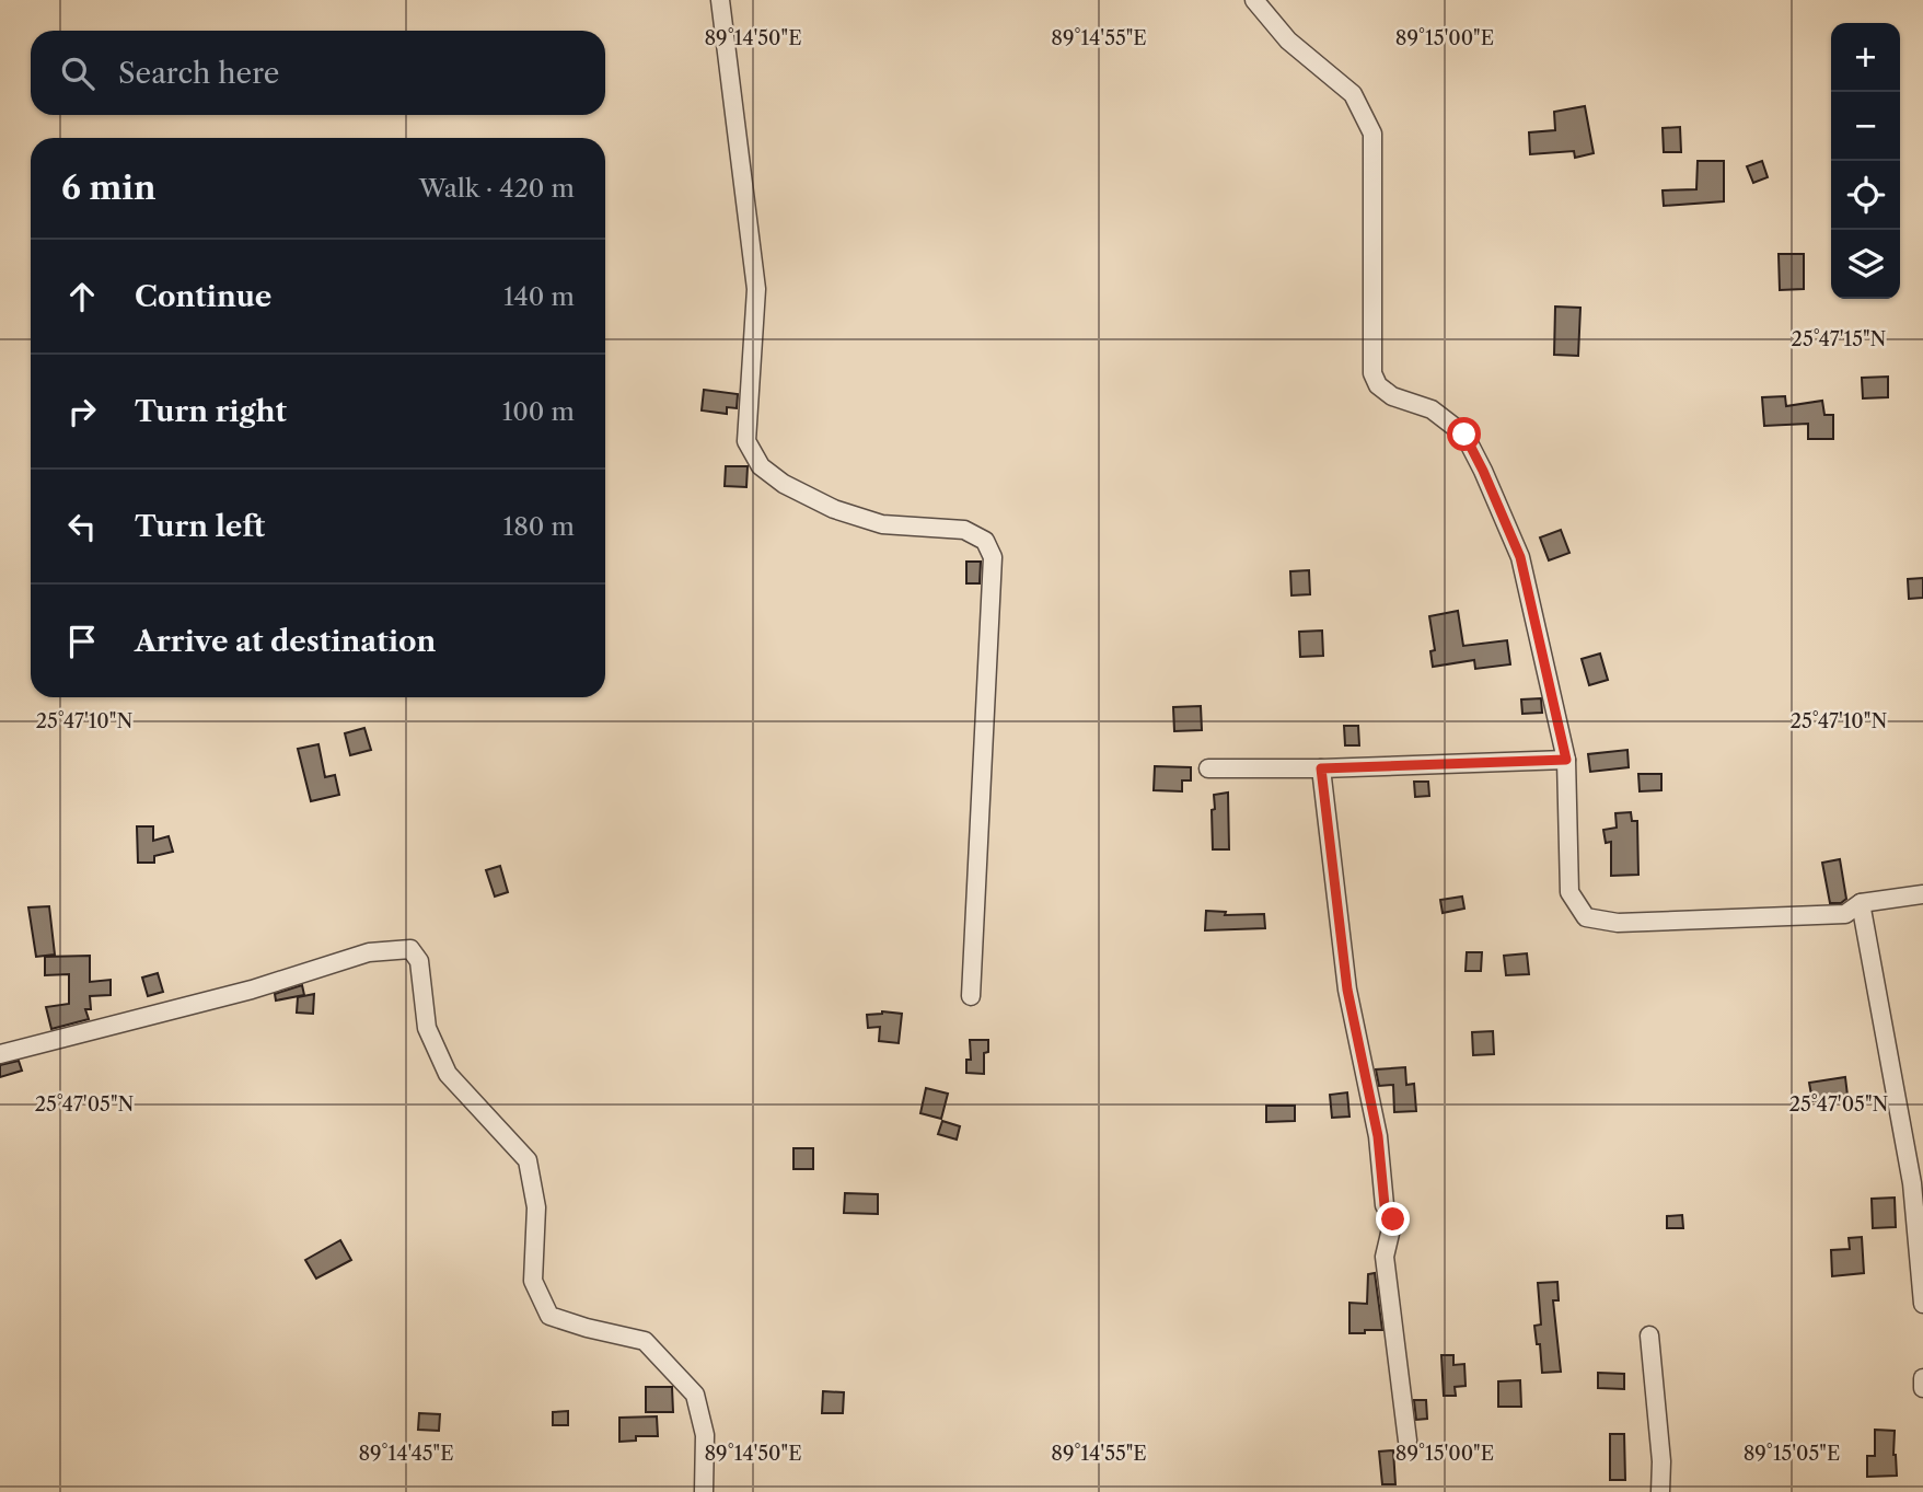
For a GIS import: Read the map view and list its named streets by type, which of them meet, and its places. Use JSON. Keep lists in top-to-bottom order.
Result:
{
  "page": {
    "map_buttons": ["+", "−"],
    "search": "Search here",
    "heading": ["6 min", "Walk · 420 m"],
    "list": [
      ["Continue", "140 m"],
      ["Turn right", "100 m"],
      ["Turn left", "180 m"],
      "Arrive at destination"
    ]
  },
  "coordinates": [
    "89°14'50\"E",
    "89°14'55\"E",
    "89°15'00\"E",
    "25°47'15\"N",
    "25°47'10\"N",
    "25°47'05\"N",
    "89°14'45\"E",
    "89°15'05\"E"
  ]
}
